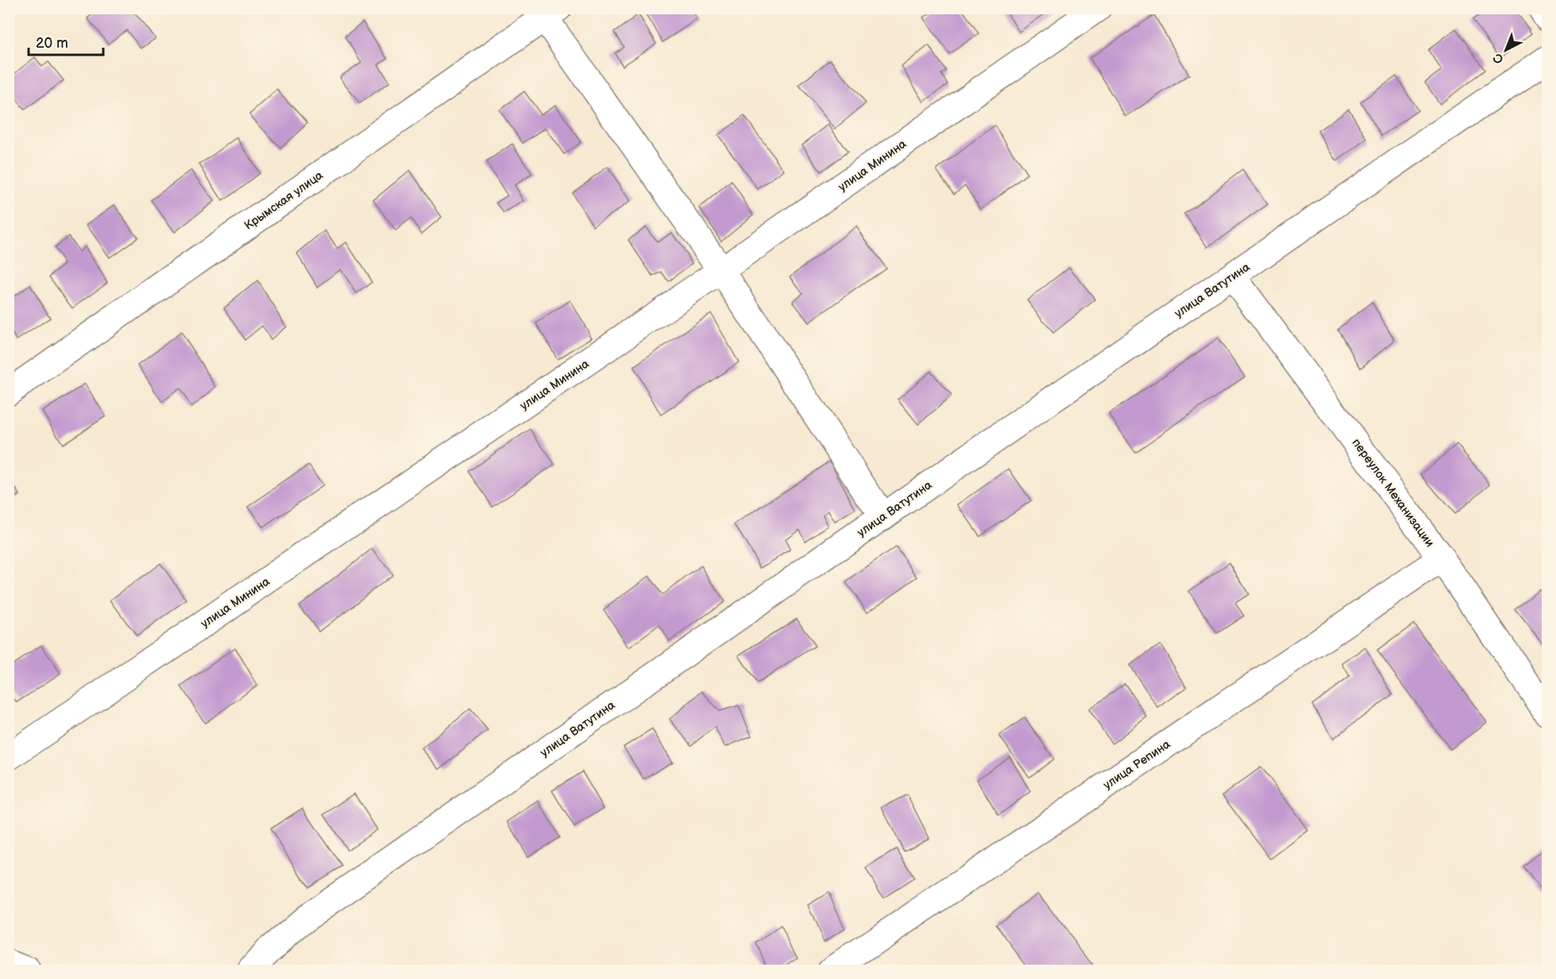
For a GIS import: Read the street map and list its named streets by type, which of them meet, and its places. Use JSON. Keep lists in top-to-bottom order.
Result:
{
  "streets": {
    "street": [
      "улица Минина",
      "Крымская улица",
      "улица Ватутина",
      "переулок Механизации",
      "улица Репина"
    ]
  },
  "crossings": [
    ["улица Ватутина", "переулок Механизации"],
    ["переулок Механизации", "улица Репина"]
  ],
  "scale_bar": "20 m",
  "north": "bottom left"
}
